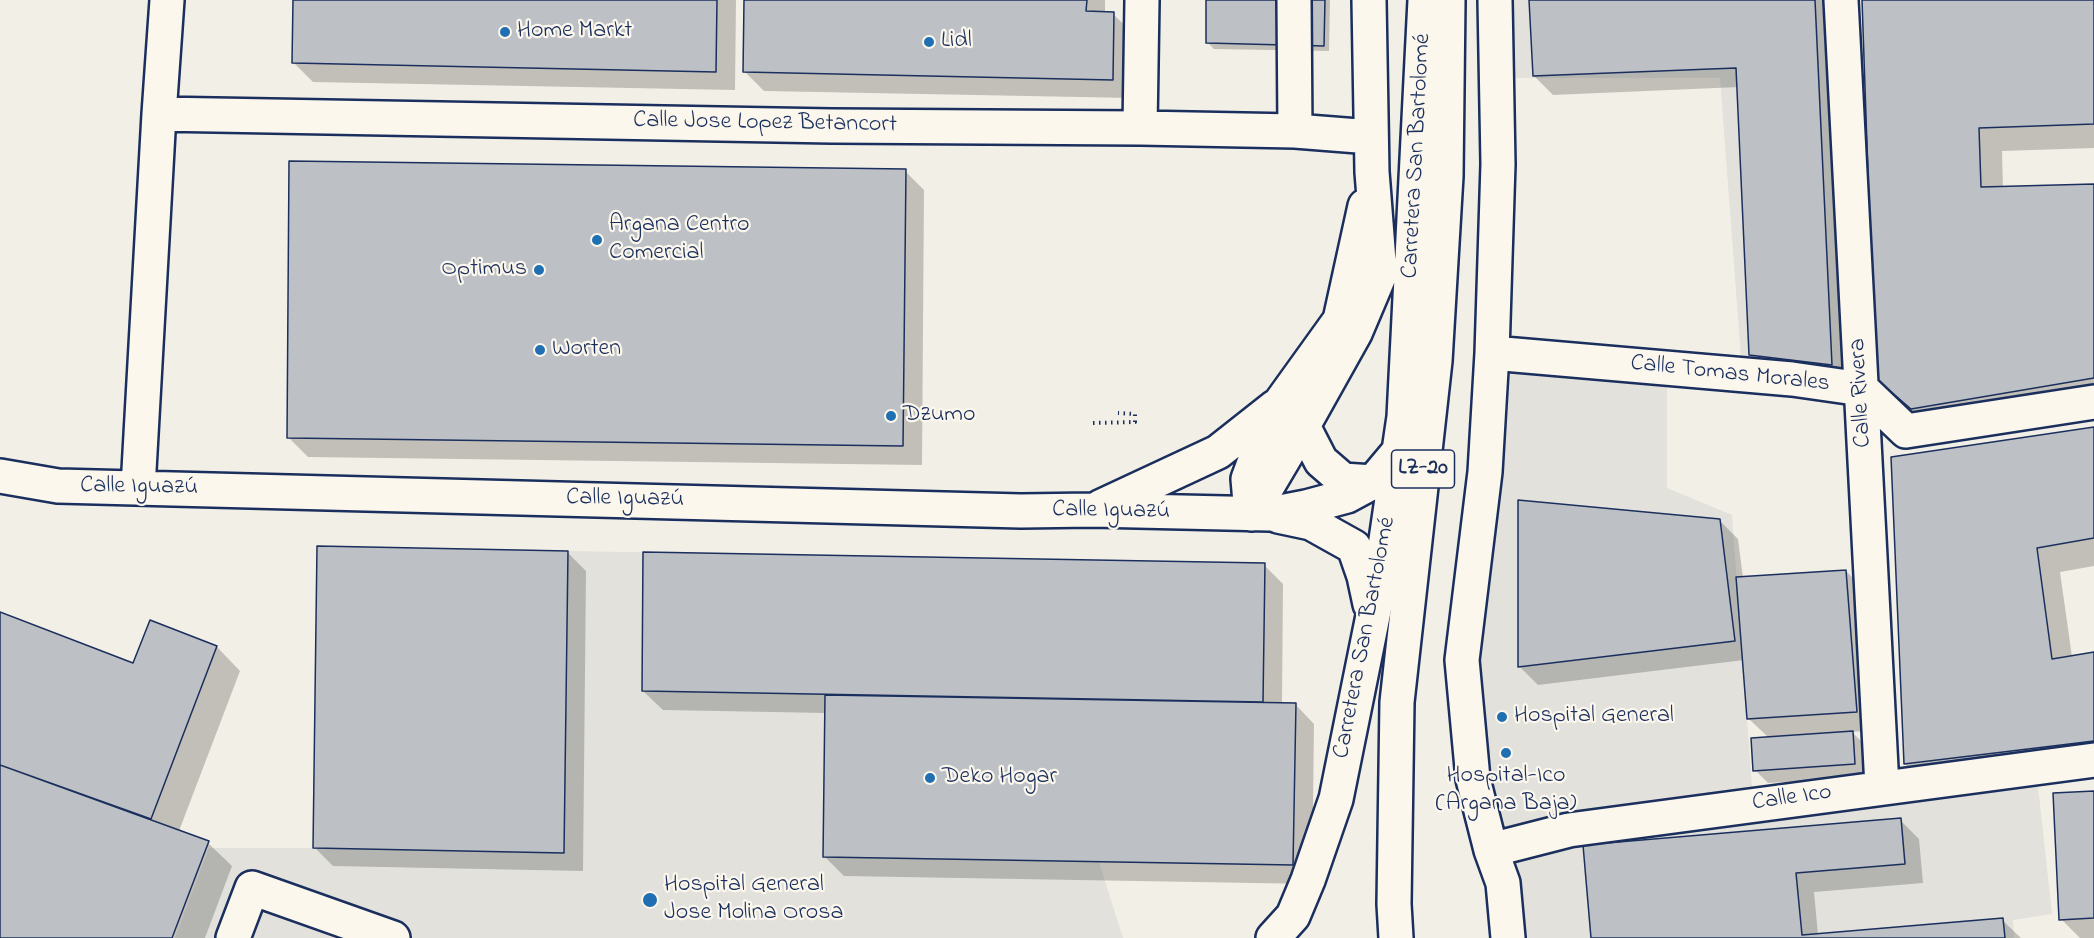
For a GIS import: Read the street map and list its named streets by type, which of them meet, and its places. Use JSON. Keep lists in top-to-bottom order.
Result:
{
  "streets": {
    "street": [
      "Calle Jose Lopez Betancort",
      "Carretera San Bartolomé",
      "Calle Tomas Morales",
      "Calle Rivera",
      "LZ-20",
      "Calle Iguazú",
      "Calle Ico"
    ]
  },
  "crossings": [
    ["Calle Tomas Morales", "Calle Rivera"],
    ["Calle Rivera", "Calle Ico"]
  ],
  "places": [
    "Home Markt",
    "Lidl",
    "Argana Centro Comercial",
    "Optimus",
    "Worten",
    "Dzumo",
    "Hospital General",
    "Hospital-Ico (Argana Baja)",
    "Deko Hogar",
    "Hospital General Jose Molina Orosa"
  ]
}
